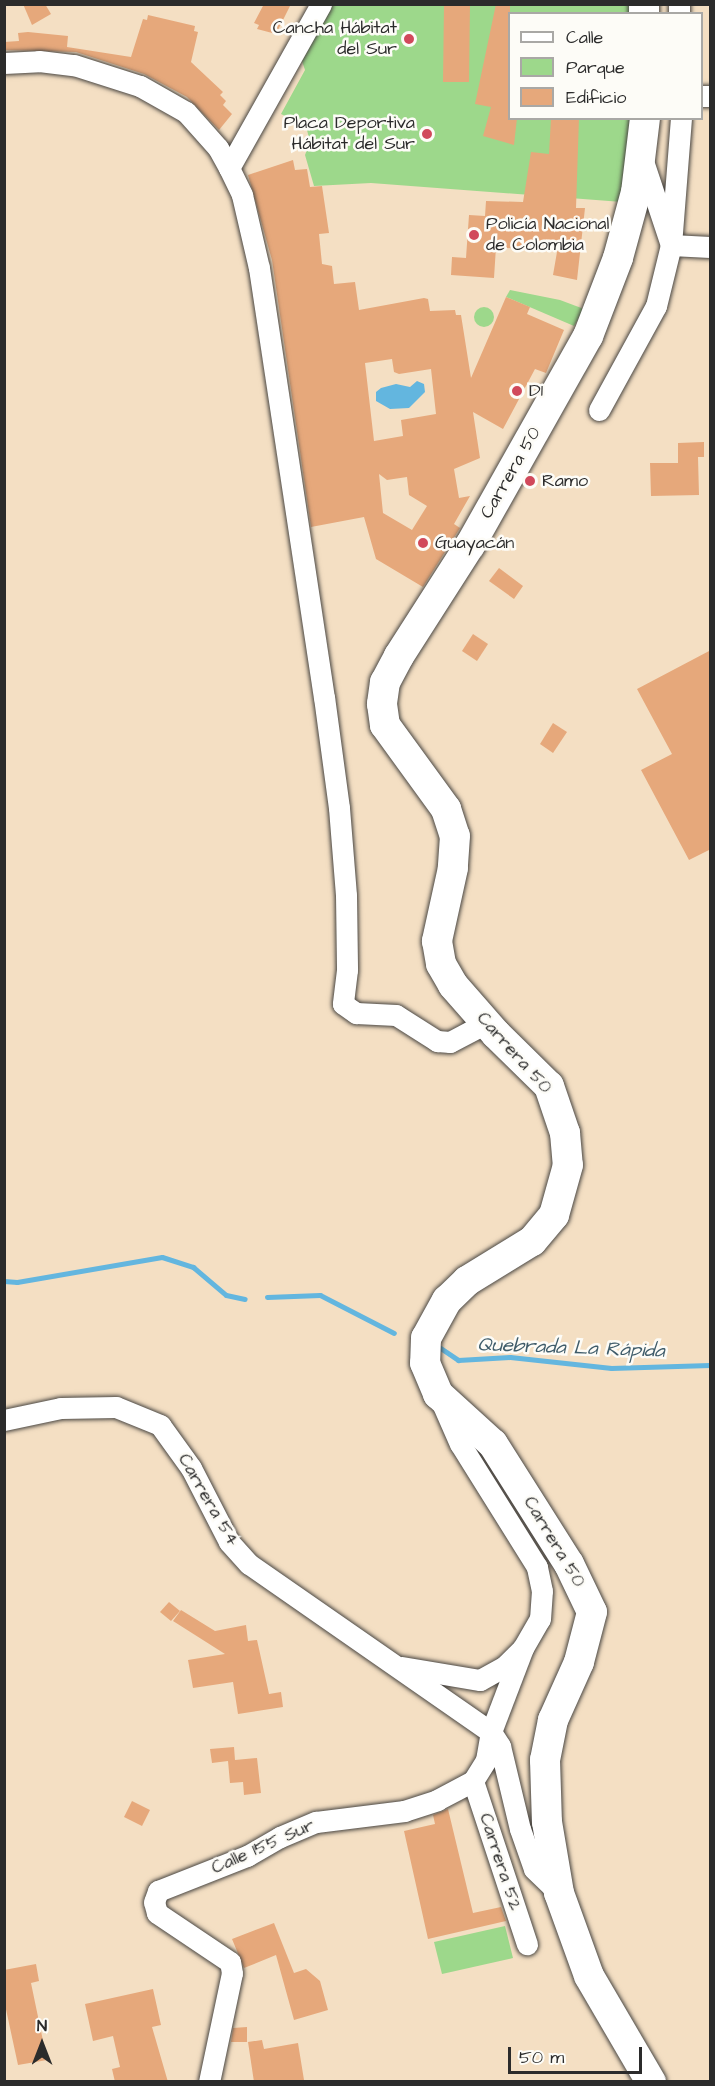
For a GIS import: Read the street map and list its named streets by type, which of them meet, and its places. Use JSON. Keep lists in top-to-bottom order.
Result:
{
  "streets": {
    "main road": ["Carrera 50"],
    "street": ["Carrera 54", "Calle 155 Sur", "Carrera 52"]
  },
  "crossings": [
    ["Carrera 50", "Carrera 54"],
    ["Calle 155 Sur", "Carrera 52"]
  ],
  "water": ["Quebrada La Rápida"],
  "places": [
    "Cancha Hábitat del Sur",
    "Placa Deportiva Hábitat del Sur",
    "Policía Nacional de Colombia",
    "D1",
    "Ramo",
    "Guayacán"
  ],
  "legend": ["Calle", "Parque", "Edificio"],
  "scale_bar": "50 m",
  "north": "top"
}
